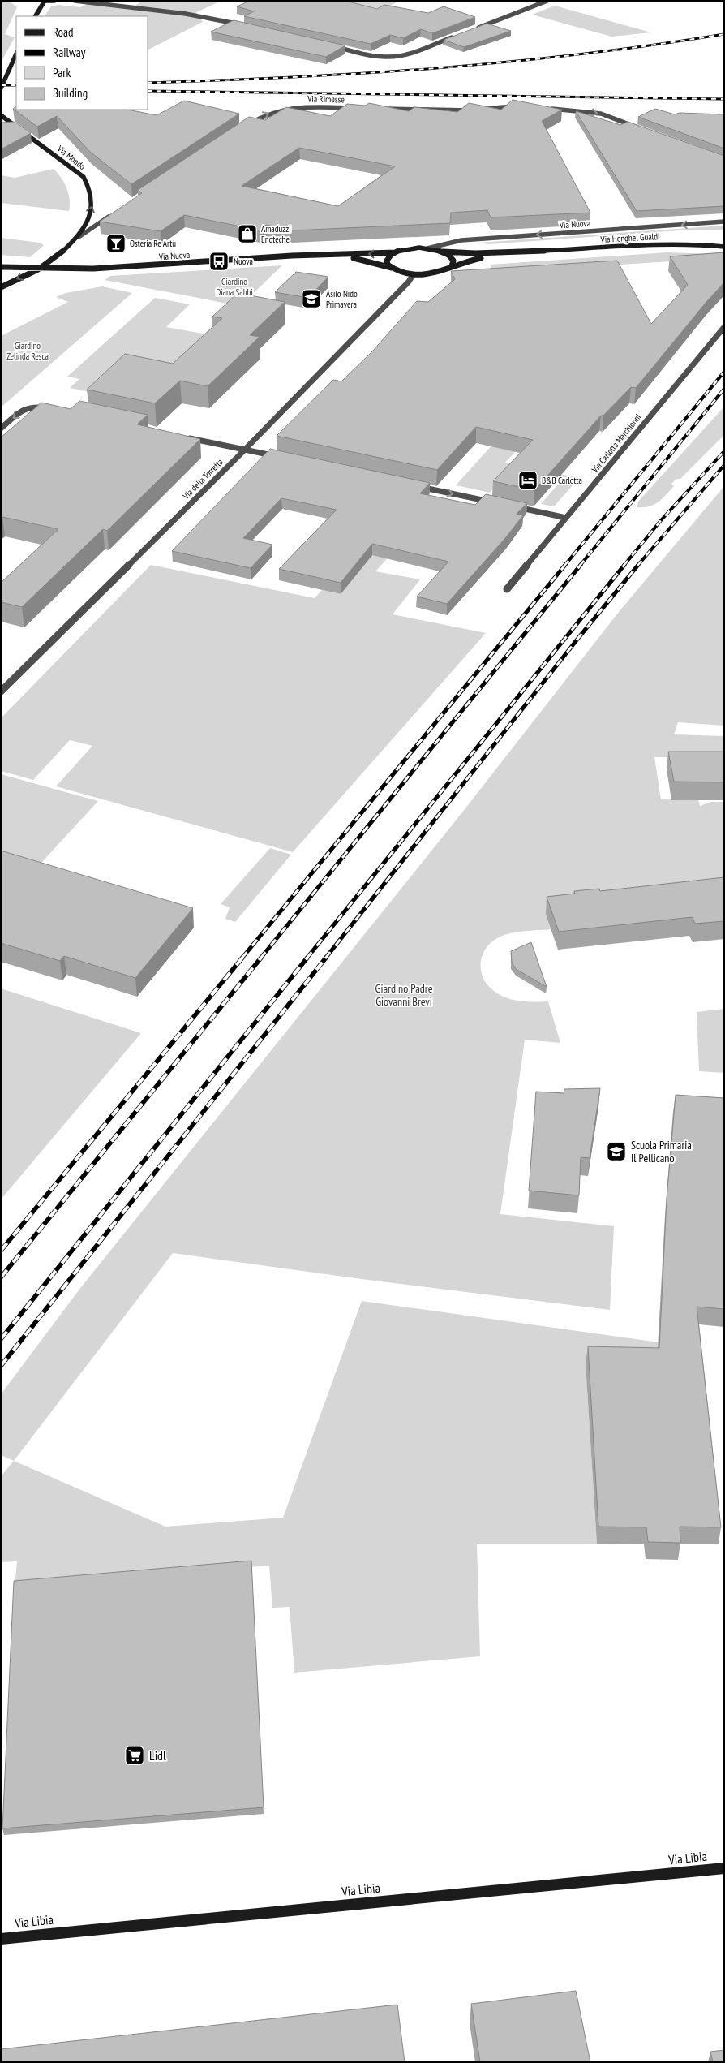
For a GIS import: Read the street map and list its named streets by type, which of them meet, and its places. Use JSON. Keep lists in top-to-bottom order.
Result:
{
  "streets": {
    "main road": [
      "Via Mondo",
      "Via Nuova",
      "Via Henghel Gualdi",
      "Via Libia"
    ],
    "street": ["Via Rimesse", "Via Carlotta Marchionni", "Via della Torretta"]
  },
  "crossings": [
    ["Via Mondo", "Via Nuova"],
    ["Via Nuova", "Via Henghel Gualdi"],
    ["Via Nuova", "Via della Torretta"],
    ["Via Henghel Gualdi", "Via della Torretta"]
  ],
  "one_way": ["Via Rimesse", "Via Nuova"],
  "parks": ["Giardino Diana Sabbi", "Giardino Zelinda Resca", "Giardino Padre Giovanni Brevi"],
  "places": {
    "shop": ["Amaduzzi Enoteche"],
    "bar": ["Osteria Re Artù"],
    "bus stop": ["Nuova"],
    "school or university": ["Asilo Nido Primavera", "Scuola Primaria Il Pellicano"],
    "hotel": ["B&B Carlotta"],
    "supermarket": ["Lidl"]
  },
  "legend": [
    "Road",
    "Railway",
    "Park",
    "Building"
  ]
}
